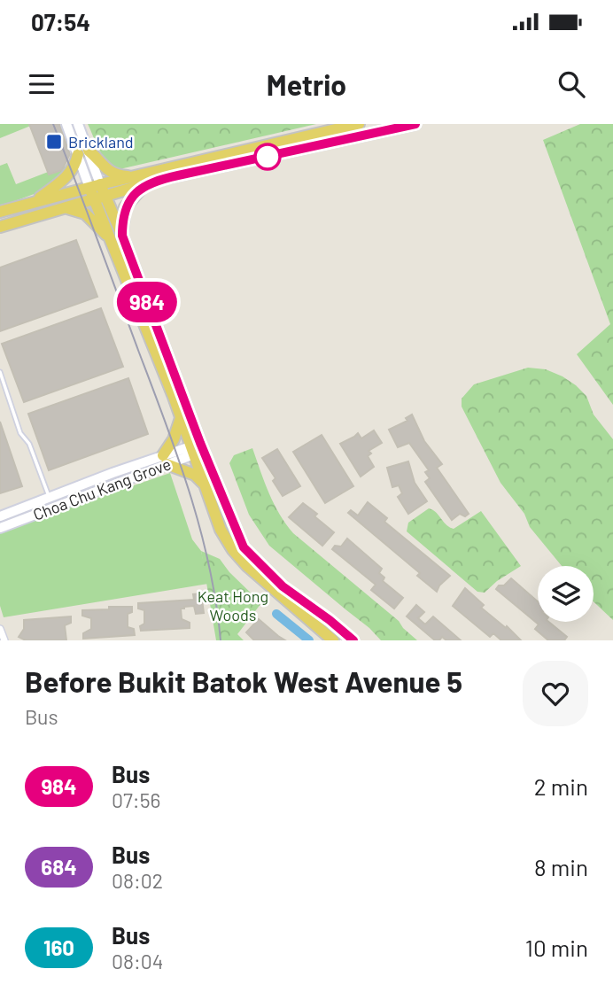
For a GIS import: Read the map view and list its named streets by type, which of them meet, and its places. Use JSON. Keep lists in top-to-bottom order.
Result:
{
  "streets": {
    "street": ["Choa Chu Kang Grove"]
  },
  "parks": ["Keat Hong Woods"],
  "places": {
    "transit": ["Brickland"]
  },
  "lines": ["bus line 984"],
  "page": {
    "status": "07:54",
    "header": "Metrio",
    "on_map": "984",
    "heading": ["Before Bukit Batok West Avenue 5", "Bus"],
    "list": [
      {
        "mark": "984",
        "name": "Bus",
        "note": "07:56",
        "value": "2 min"
      },
      {
        "mark": "684",
        "name": "Bus",
        "note": "08:02",
        "value": "8 min"
      },
      {
        "mark": "160",
        "name": "Bus",
        "note": "08:04",
        "value": "10 min"
      }
    ]
  }
}
